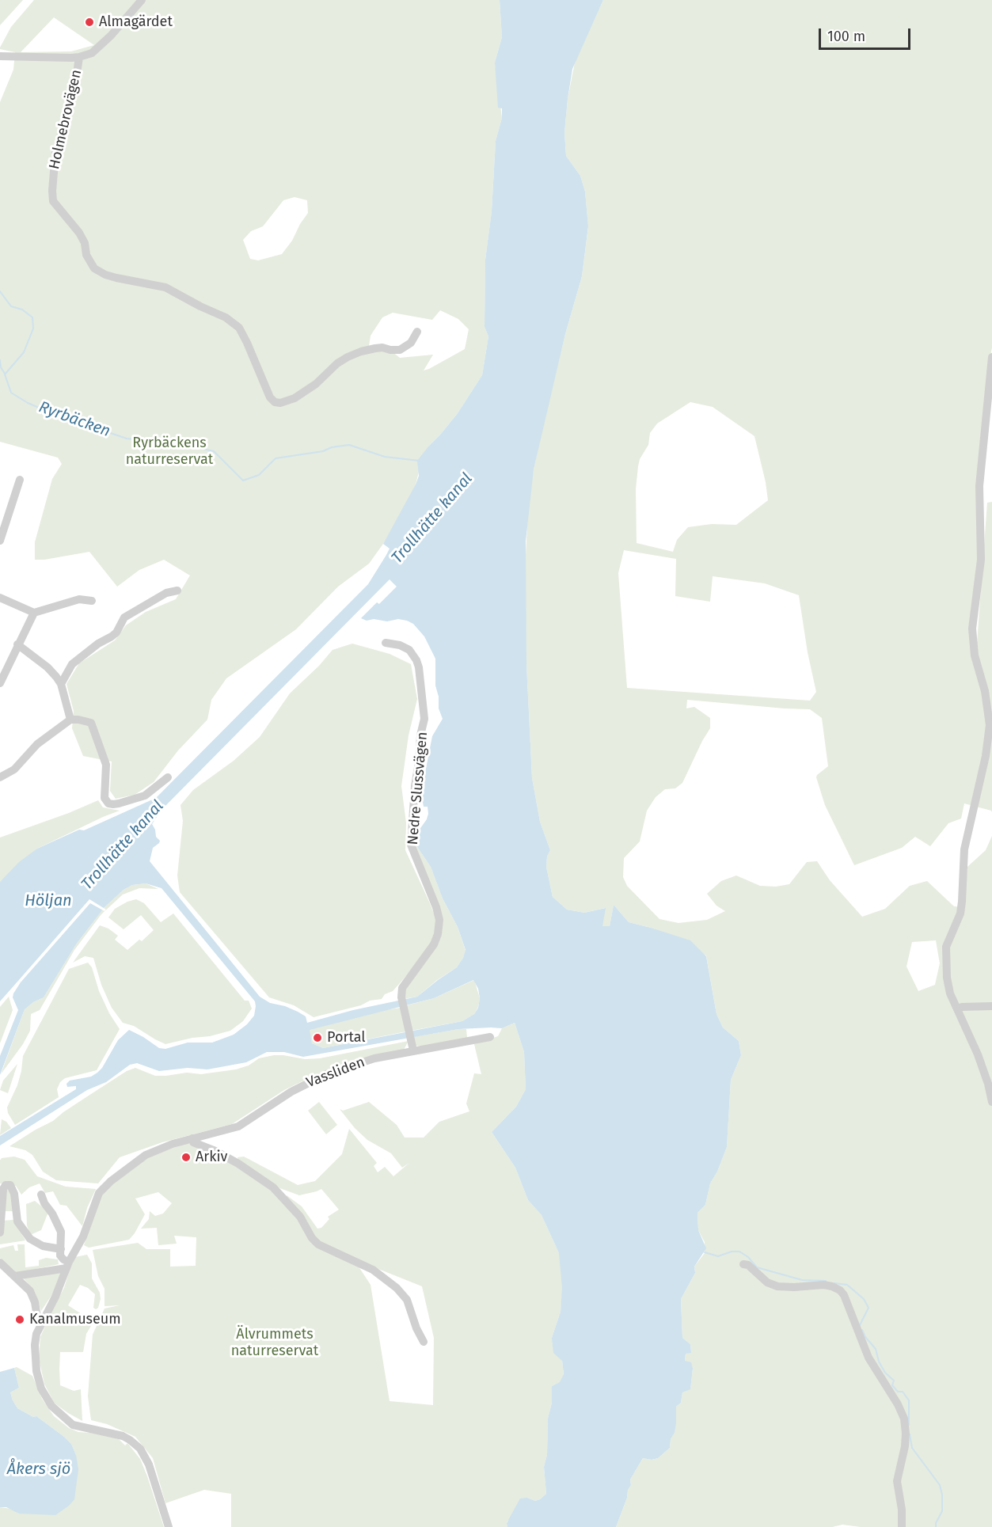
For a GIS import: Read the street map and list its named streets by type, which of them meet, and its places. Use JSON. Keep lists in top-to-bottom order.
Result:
{
  "streets": {
    "street": ["Holmebrovägen", "Nedre Slussvägen", "Vassliden"]
  },
  "crossings": [
    ["Nedre Slussvägen", "Vassliden"]
  ],
  "water": [
    "Ryrbäcken",
    "Trollhätte kanal",
    "Höljan",
    "Åkers sjö"
  ],
  "parks": ["Ryrbäckens naturreservat", "Älvrummets naturreservat"],
  "places": [
    "Almagärdet",
    "Portal",
    "Arkiv",
    "Kanalmuseum"
  ],
  "scale_bar": "100 m"
}
